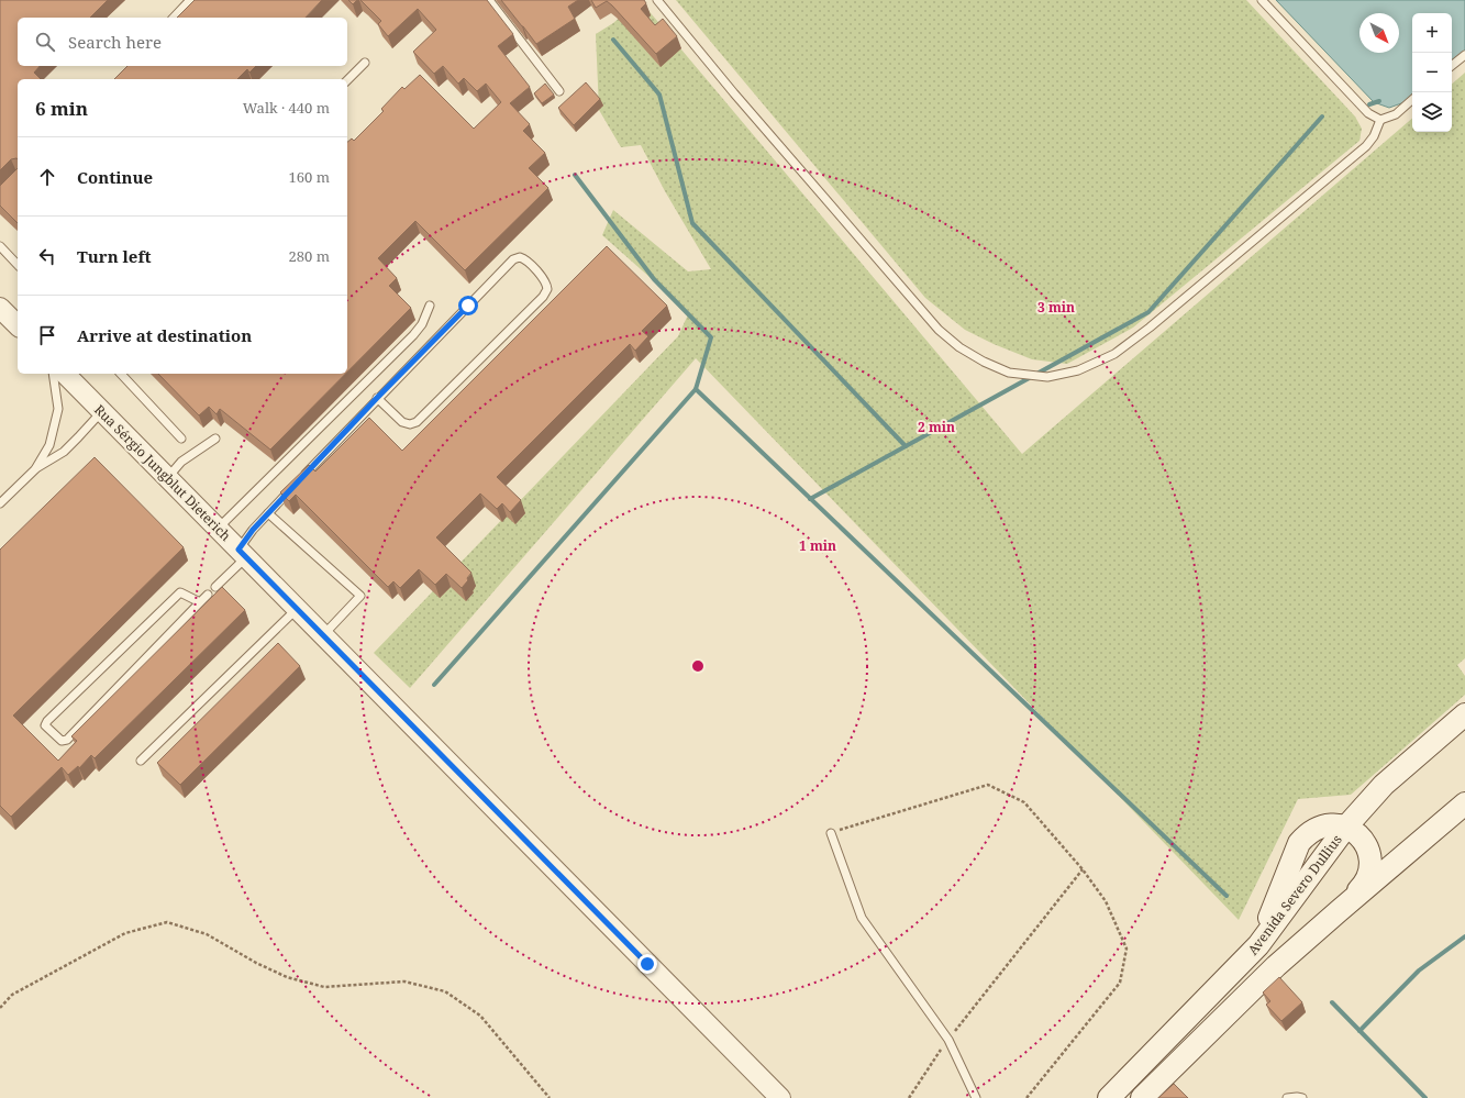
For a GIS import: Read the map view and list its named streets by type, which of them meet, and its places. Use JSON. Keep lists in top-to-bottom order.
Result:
{
  "streets": {
    "main road": ["Avenida Severo Dullius"],
    "street": ["Rua Sérgio Jungblut Dieterich"]
  },
  "north": "bottom right",
  "page": {
    "map_buttons": ["+", "−"],
    "search": "Search here",
    "heading": ["6 min", "Walk · 440 m"],
    "list": [
      ["Continue", "160 m"],
      ["Turn left", "280 m"],
      "Arrive at destination"
    ]
  },
  "rings": ["3 min", "2 min", "1 min"]
}
